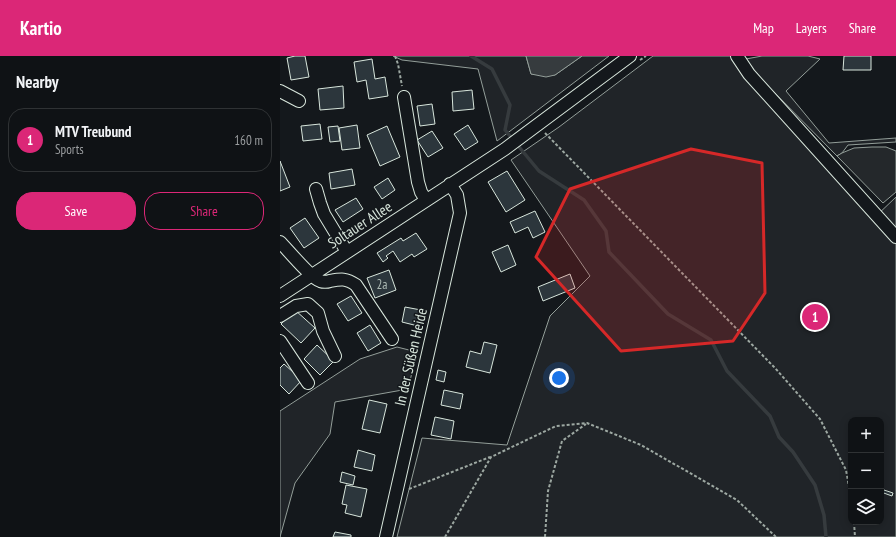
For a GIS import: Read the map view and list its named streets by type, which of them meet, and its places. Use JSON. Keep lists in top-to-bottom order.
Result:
{
  "streets": {
    "street": ["Soltauer Allee", "In der Süßen Heide"]
  },
  "crossings": [
    ["Soltauer Allee", "In der Süßen Heide"]
  ],
  "house_numbers": ["2a"],
  "page": {
    "header": "Kartio",
    "nav": ["Map", "Layers", "Share"],
    "heading": "Nearby",
    "list": [
      {
        "mark": "1",
        "name": "MTV Treubund",
        "note": "Sports",
        "value": "160 m"
      }
    ],
    "buttons": ["Save", "Share"],
    "pins": "1",
    "map_buttons": ["+", "−"]
  }
}
